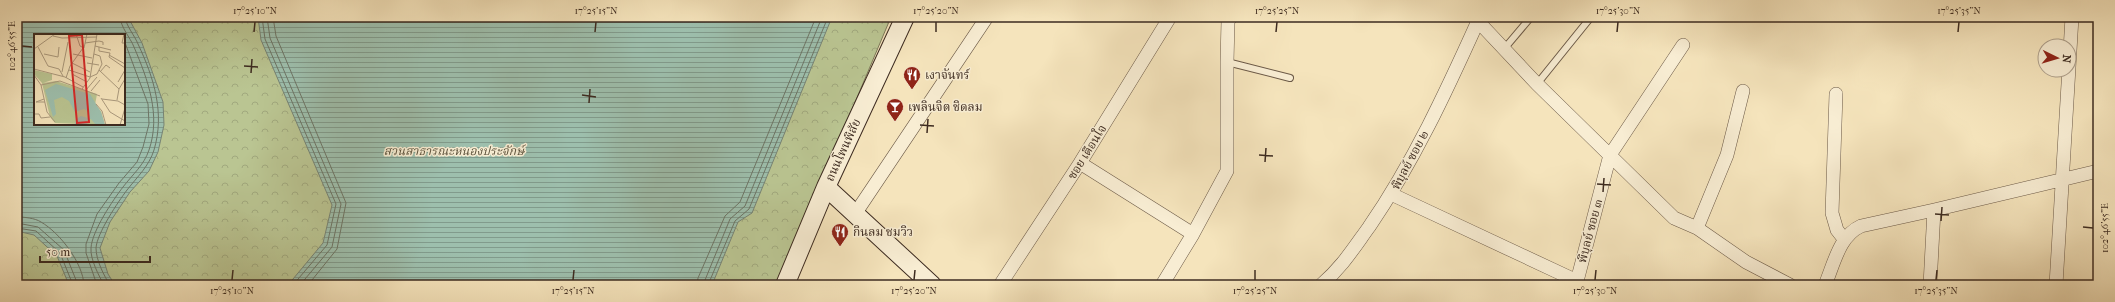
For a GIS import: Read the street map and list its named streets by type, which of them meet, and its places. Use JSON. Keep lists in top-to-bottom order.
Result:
{
  "streets": {
    "street": [
      "ถนนโพนพิสัย",
      "ซอย เตือนใจ",
      "พิบุลย์ ซอย ๒",
      "พิบุลย์ ซอย ๓"
    ]
  },
  "parks": ["สวนสาธารณะหนองประจักษ์"],
  "places": {
    "restaurant": ["เงาจันทร์", "กินลม ชมวิว"],
    "bar": ["เพลินจิต ชิดลม"]
  },
  "scale_bar": "50 m",
  "north": "right",
  "coordinates": [
    "17°25'10\"N",
    "17°25'15\"N",
    "17°25'20\"N",
    "17°25'25\"N",
    "17°25'30\"N",
    "17°25'35\"N",
    "102°46'55\"E"
  ]
}
